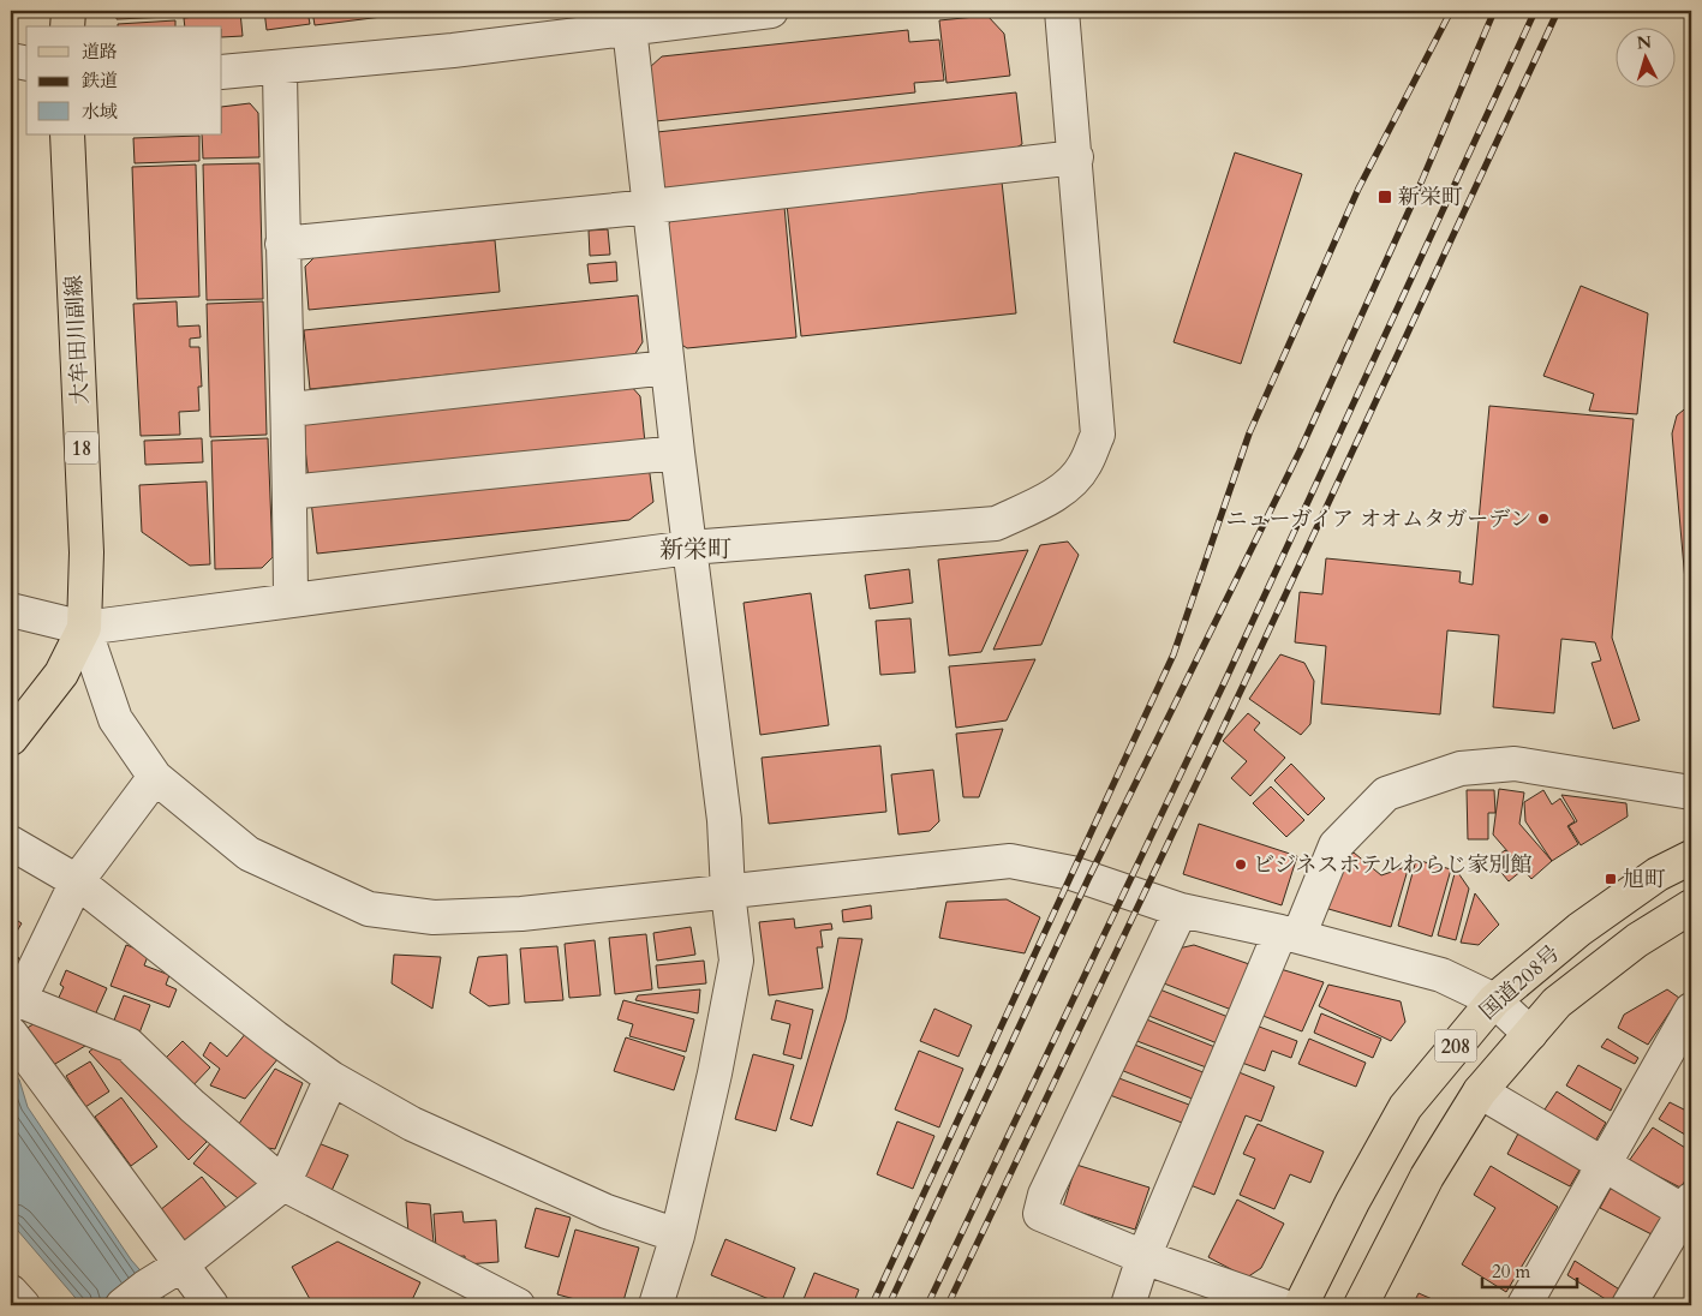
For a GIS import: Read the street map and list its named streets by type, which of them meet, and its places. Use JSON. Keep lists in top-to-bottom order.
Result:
{
  "streets": {
    "main road": [
      "大牟田川副線",
      "18",
      "国道208号",
      "208"
    ]
  },
  "districts": ["新栄町"],
  "places": {
    "transit": ["新栄町", "旭町"],
    "other": ["ニューガイア オオムタガーデン", "ビジネスホテルわらじ家別館"]
  },
  "legend": ["道路", "鉄道", "水域"],
  "scale_bar": "20 m",
  "north": "top"
}
